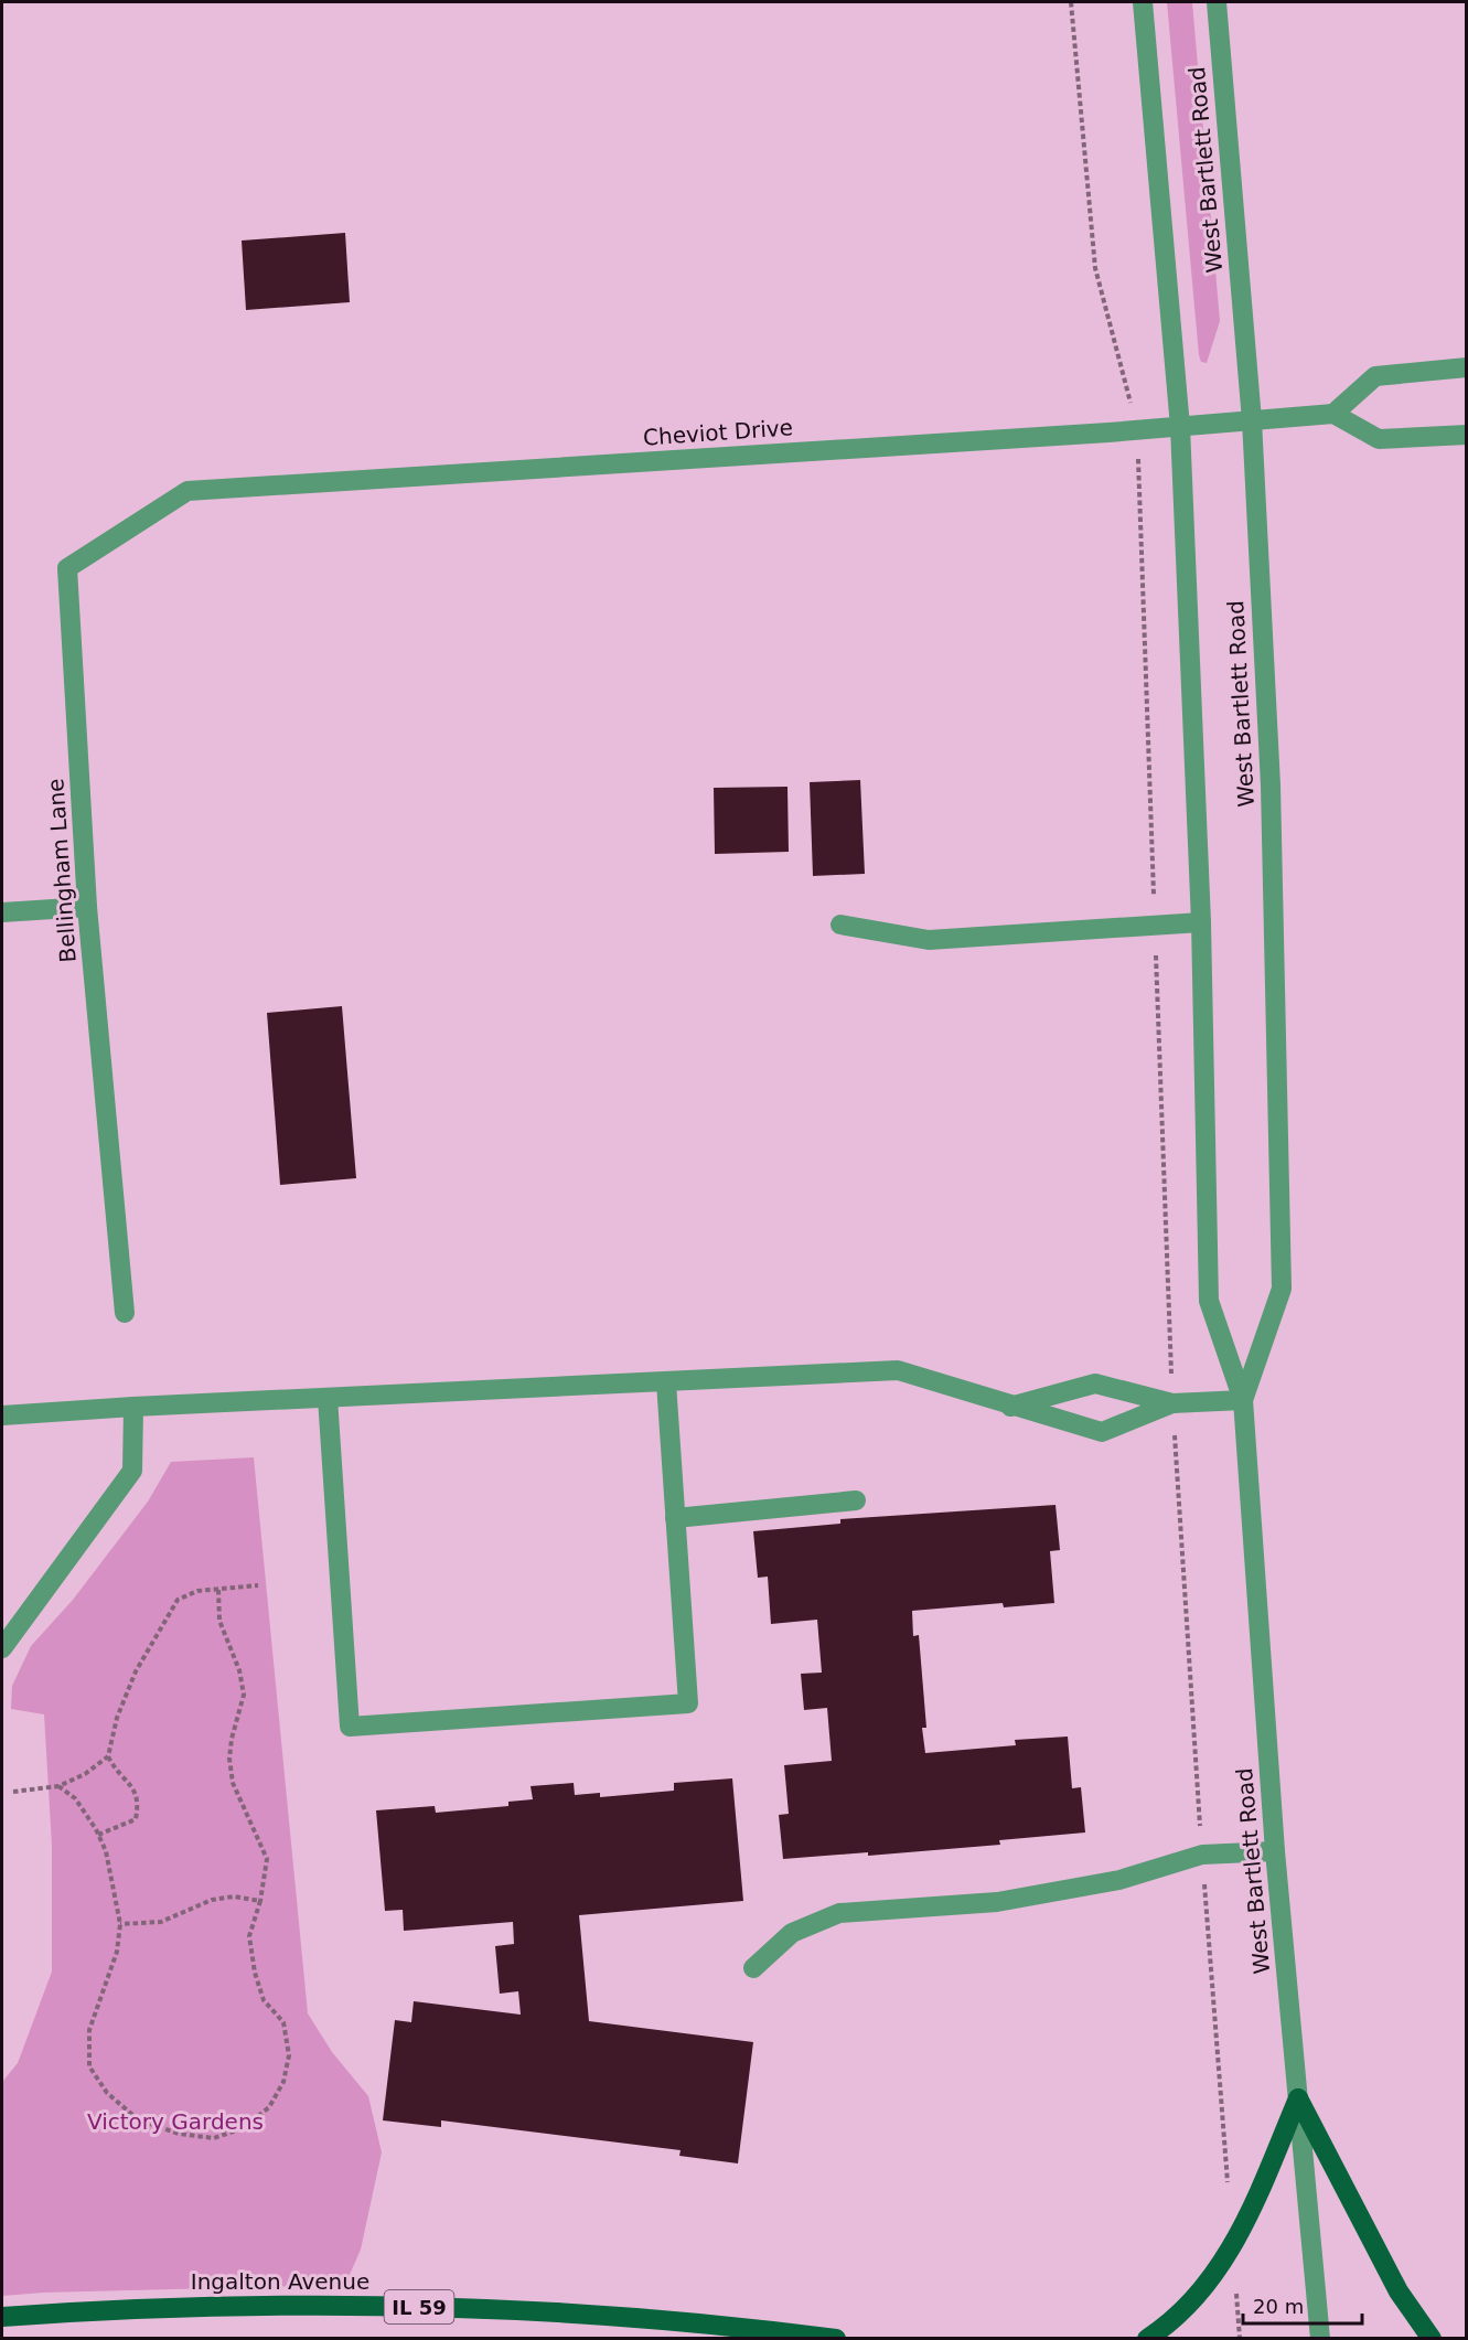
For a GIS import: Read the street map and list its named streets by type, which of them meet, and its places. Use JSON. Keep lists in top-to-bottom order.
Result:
{
  "streets": {
    "main road": ["Ingalton Avenue", "IL 59"],
    "street": ["West Bartlett Road", "Cheviot Drive", "Bellingham Lane"]
  },
  "crossings": [
    ["West Bartlett Road", "Cheviot Drive"],
    ["Cheviot Drive", "Bellingham Lane"]
  ],
  "parks": ["Victory Gardens"],
  "scale_bar": "20 m"
}
